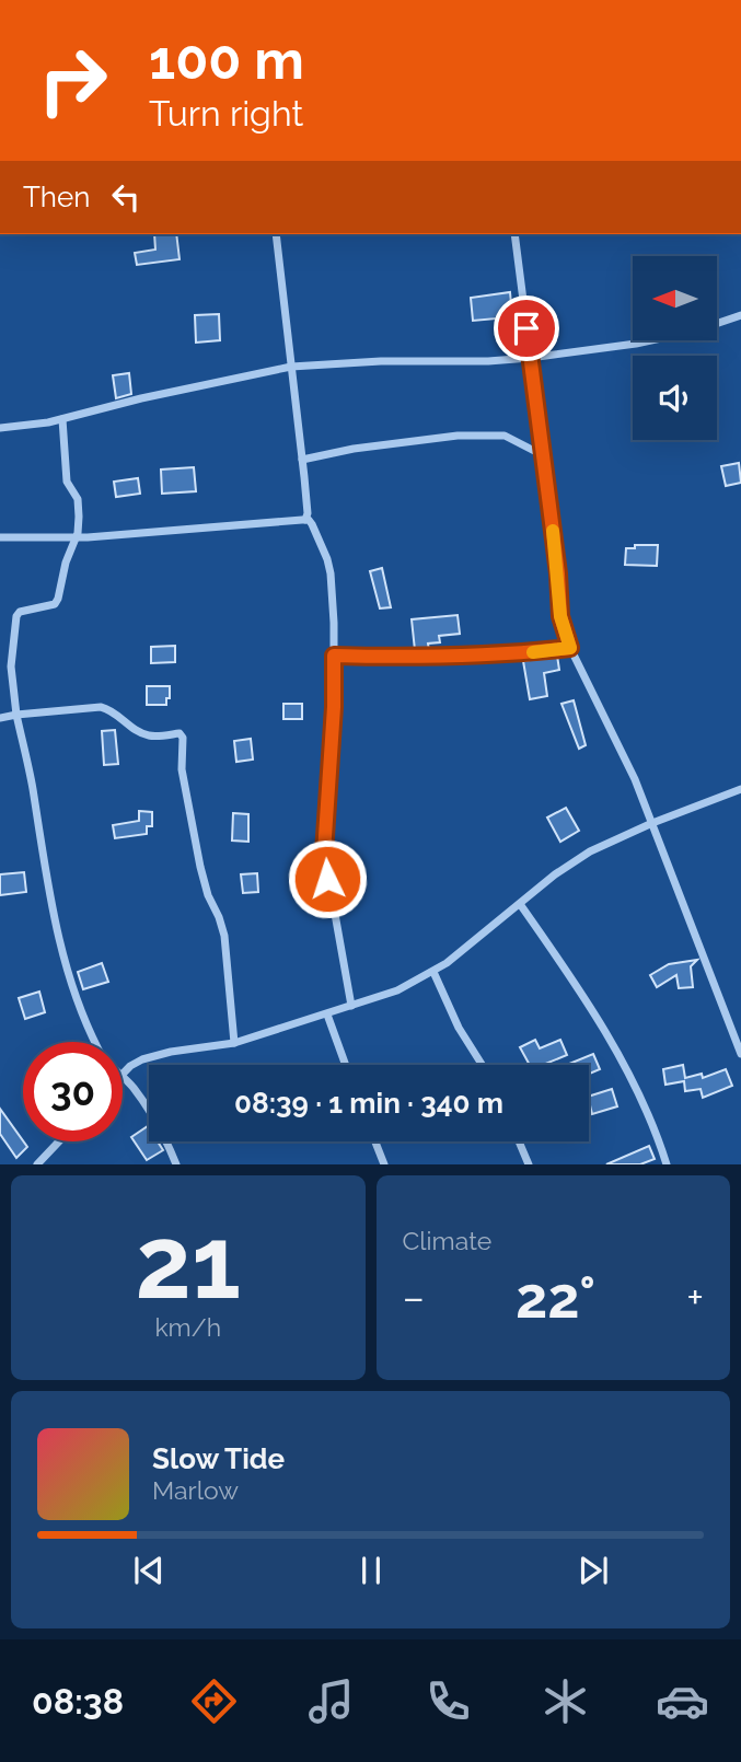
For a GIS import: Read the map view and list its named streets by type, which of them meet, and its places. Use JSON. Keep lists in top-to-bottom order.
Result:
{
  "north": "left",
  "page": {
    "turn": ["100 m", "Turn right"],
    "then": "Then",
    "limit": "30",
    "trip": "08:39 · 1 min · 340 m",
    "tile": [
      ["21", "km/h"],
      "Climate"
    ],
    "heat": ["−", "22°", "+"],
    "song": ["Slow Tide", "Marlow"],
    "tabs": "08:38"
  }
}
